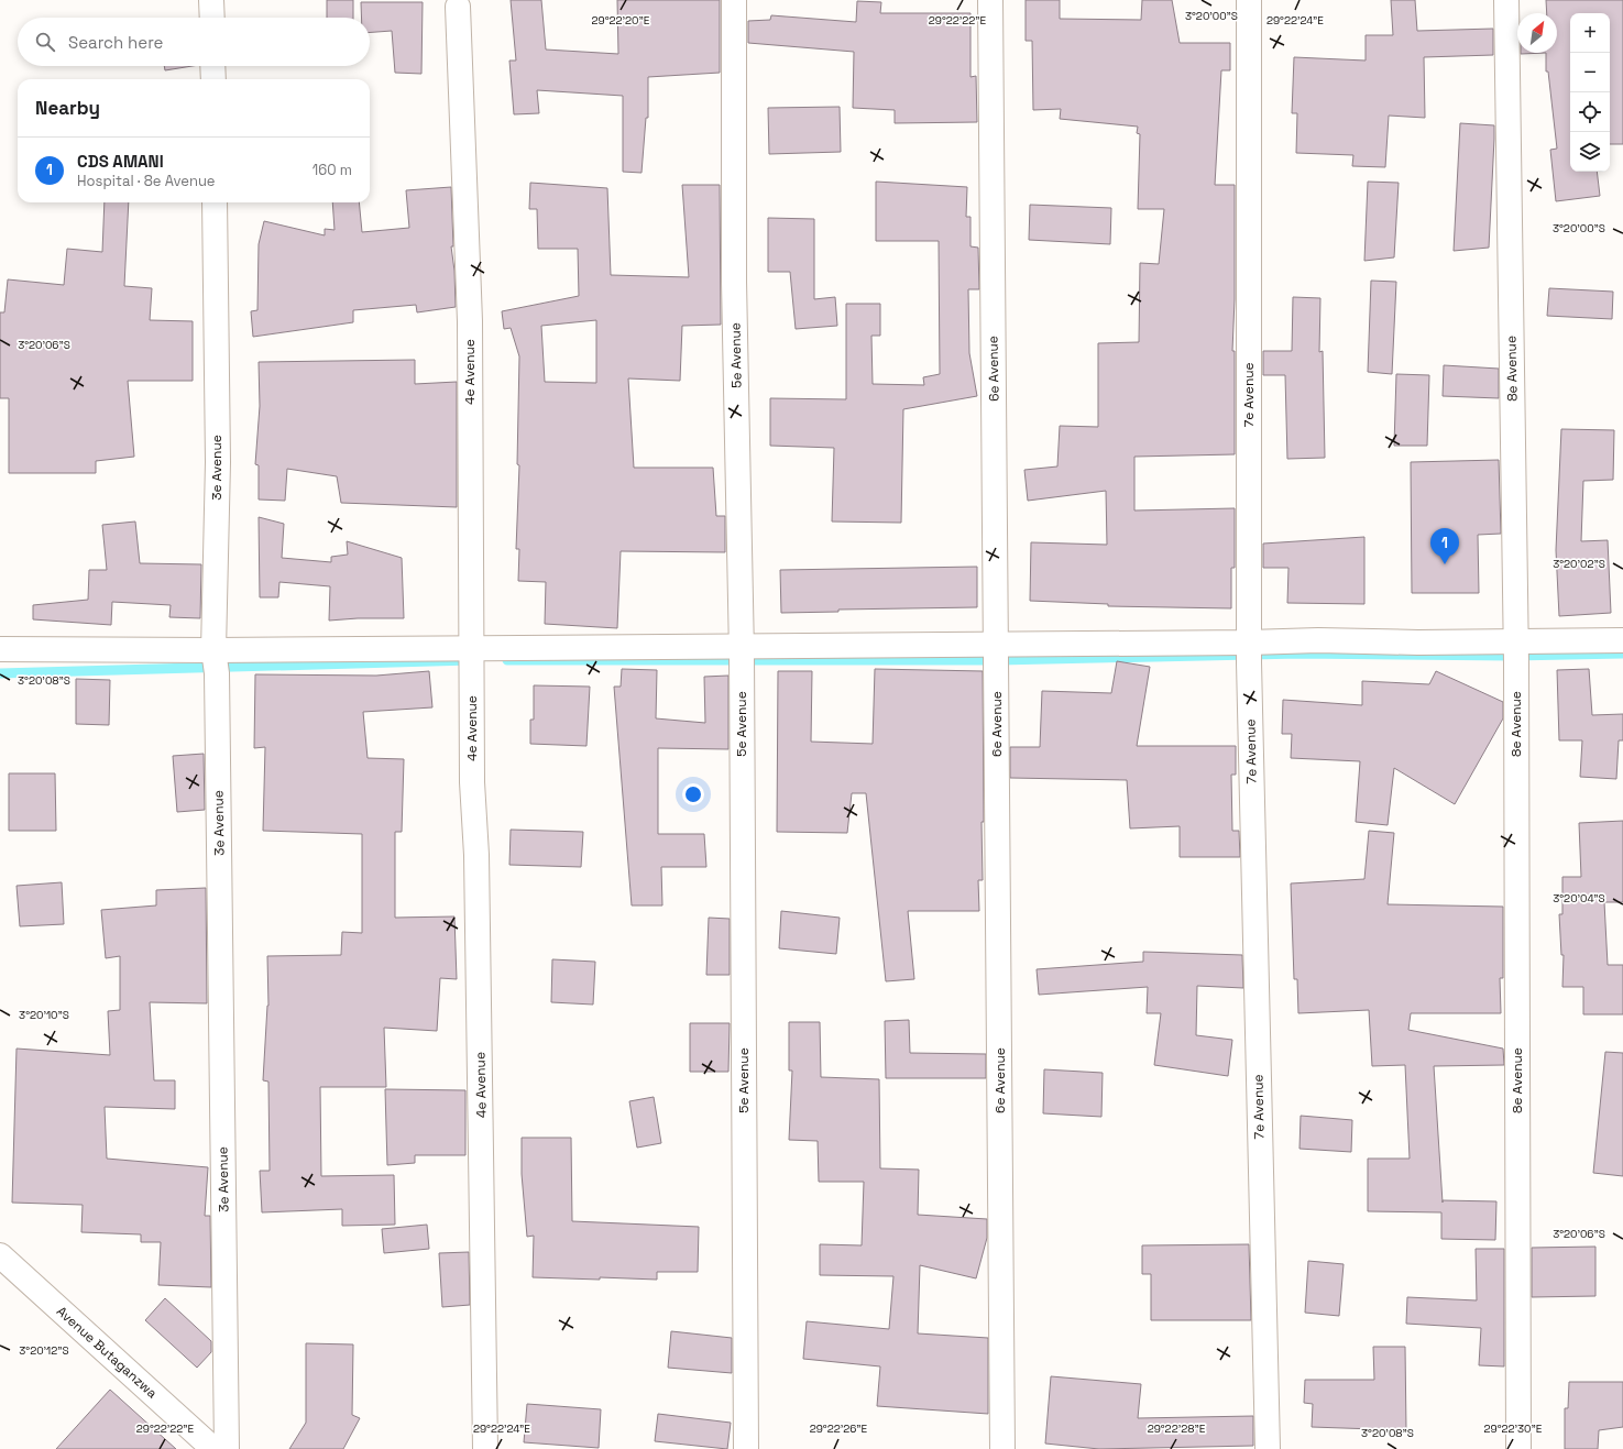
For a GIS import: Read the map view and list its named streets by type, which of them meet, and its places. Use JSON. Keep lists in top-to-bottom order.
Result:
{
  "streets": {
    "street": [
      "5e Avenue",
      "6e Avenue",
      "8e Avenue",
      "4e Avenue",
      "7e Avenue",
      "3e Avenue",
      "Avenue Butaganzwa"
    ]
  },
  "north": "top right",
  "page": {
    "map_buttons": ["+", "−"],
    "search": "Search here",
    "heading": "Nearby",
    "list": [
      {
        "mark": "1",
        "name": "CDS AMANI",
        "note": "Hospital · 8e Avenue",
        "value": "160 m"
      }
    ],
    "pins": "1"
  },
  "coordinates": [
    "3°20'00\"S",
    "29°22'20\"E",
    "29°22'22\"E",
    "29°22'24\"E",
    "3°20'06\"S",
    "3°20'02\"S",
    "3°20'08\"S",
    "3°20'04\"S",
    "3°20'10\"S",
    "3°20'12\"S",
    "29°22'26\"E",
    "29°22'28\"E",
    "29°22'30\"E"
  ]
}
